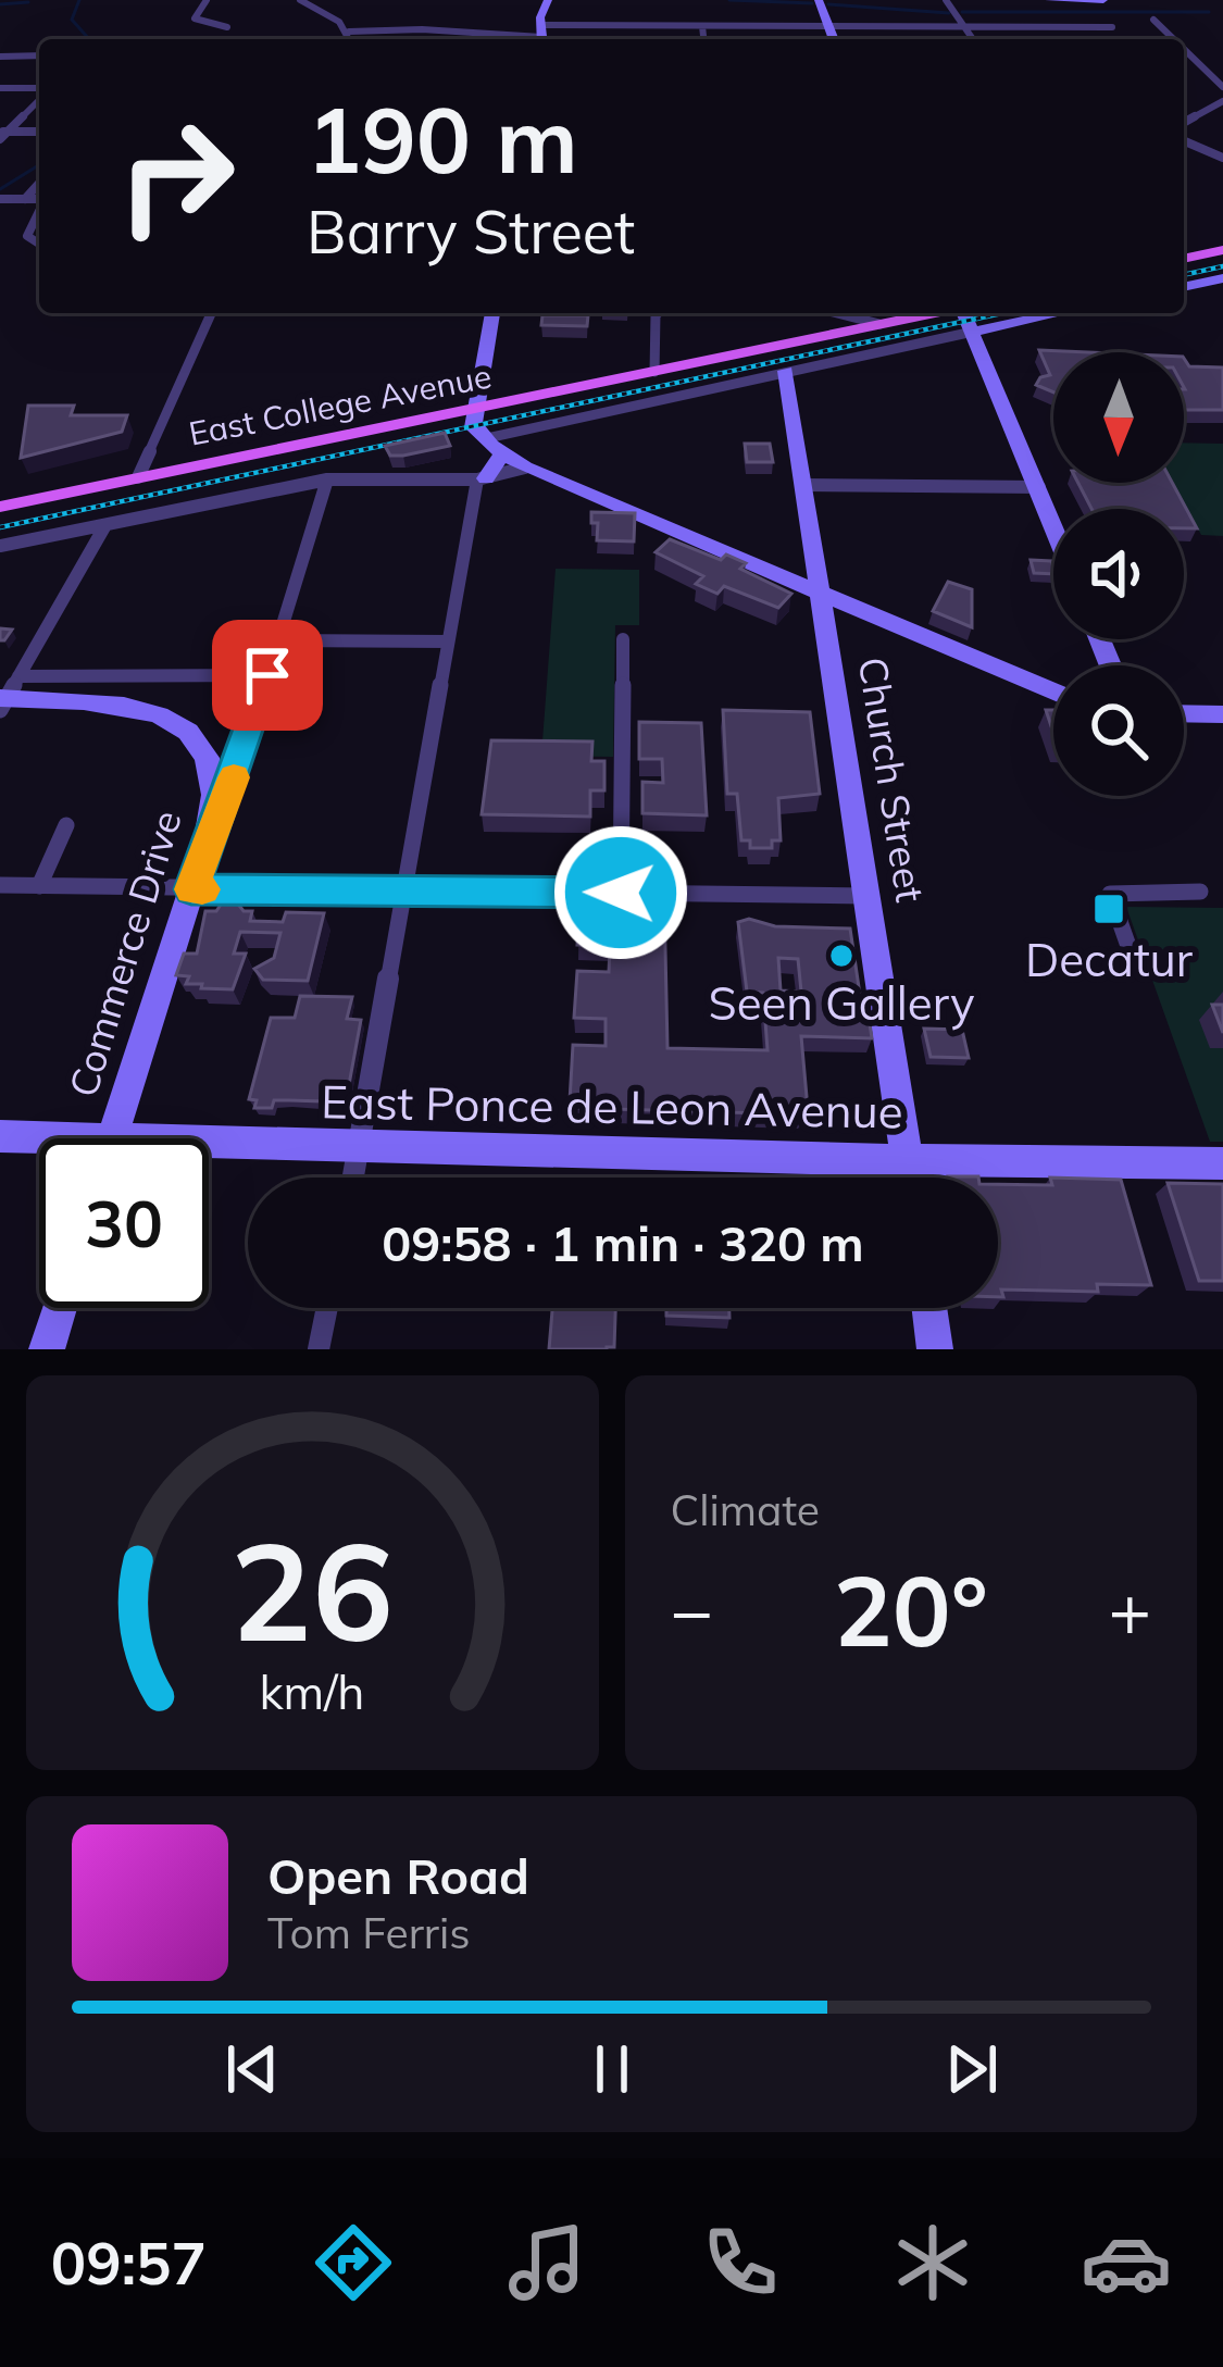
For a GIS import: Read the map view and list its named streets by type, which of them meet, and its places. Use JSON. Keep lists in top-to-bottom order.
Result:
{
  "streets": {
    "main road": ["East College Avenue"],
    "street": ["Church Street", "Commerce Drive", "East Ponce de Leon Avenue"]
  },
  "crossings": [
    ["Church Street", "East Ponce de Leon Avenue"]
  ],
  "places": {
    "transit": ["Decatur"],
    "other": ["Seen Gallery"]
  },
  "north": "bottom",
  "page": {
    "turn": ["190 m", "Barry Street"],
    "limit": "30",
    "trip": "09:58 · 1 min · 320 m",
    "tile": "Climate",
    "heat": ["−", "20°", "+"],
    "song": ["Open Road", "Tom Ferris"],
    "tabs": "09:57",
    "gauge": ["26", "km/h"]
  }
}
